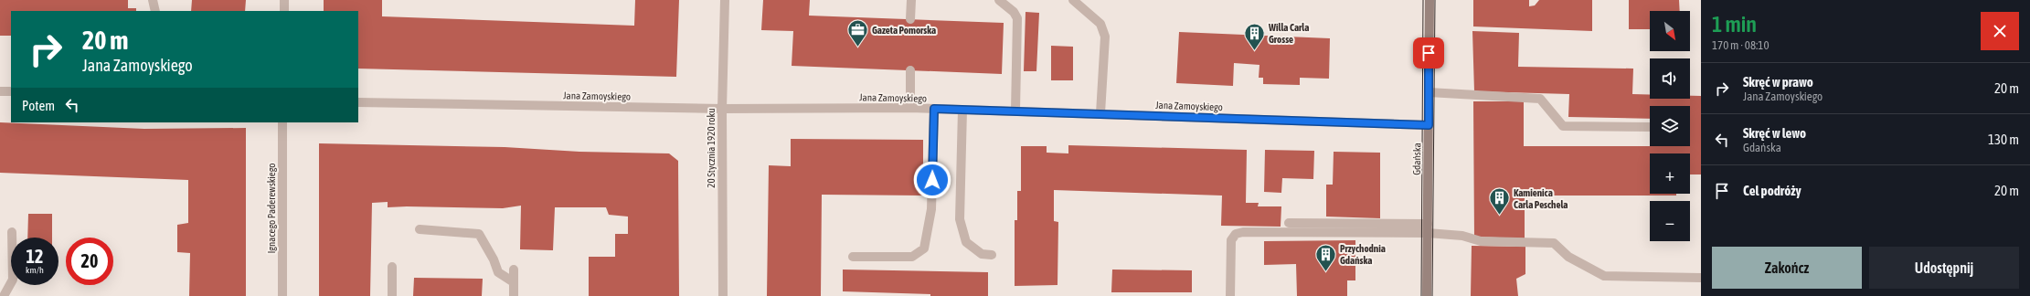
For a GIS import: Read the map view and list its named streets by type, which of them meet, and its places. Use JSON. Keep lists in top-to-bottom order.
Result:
{
  "streets": {
    "street": [
      "Jana Zamoyskiego",
      "20 Stycznia 1920 roku",
      "Gdańska",
      "Ignacego Paderewskiego"
    ]
  },
  "crossings": [
    ["Jana Zamoyskiego", "20 Stycznia 1920 roku"],
    ["Jana Zamoyskiego", "Gdańska"]
  ],
  "places": {
    "office": ["Gazeta Pomorska"],
    "building": ["Willa Carla Grosse", "Kamienica Carla Peschela", "Przychodnia Gdańska"]
  },
  "north": "bottom right",
  "page": {
    "heading": ["1 min", "170 m · 08:10"],
    "map_buttons": ["+", "−"],
    "turn": ["20 m", "Jana Zamoyskiego"],
    "list": [
      {
        "name": "Skręć w prawo",
        "note": "Jana Zamoyskiego",
        "value": "20 m"
      },
      {
        "name": "Skręć w lewo",
        "note": "Gdańska",
        "value": "130 m"
      },
      {
        "name": "Cel podróży",
        "value": "20 m"
      }
    ],
    "then": "Potem",
    "speed": "12 km/h",
    "limit": "20",
    "buttons": ["Zakończ", "Udostępnij"]
  }
}
